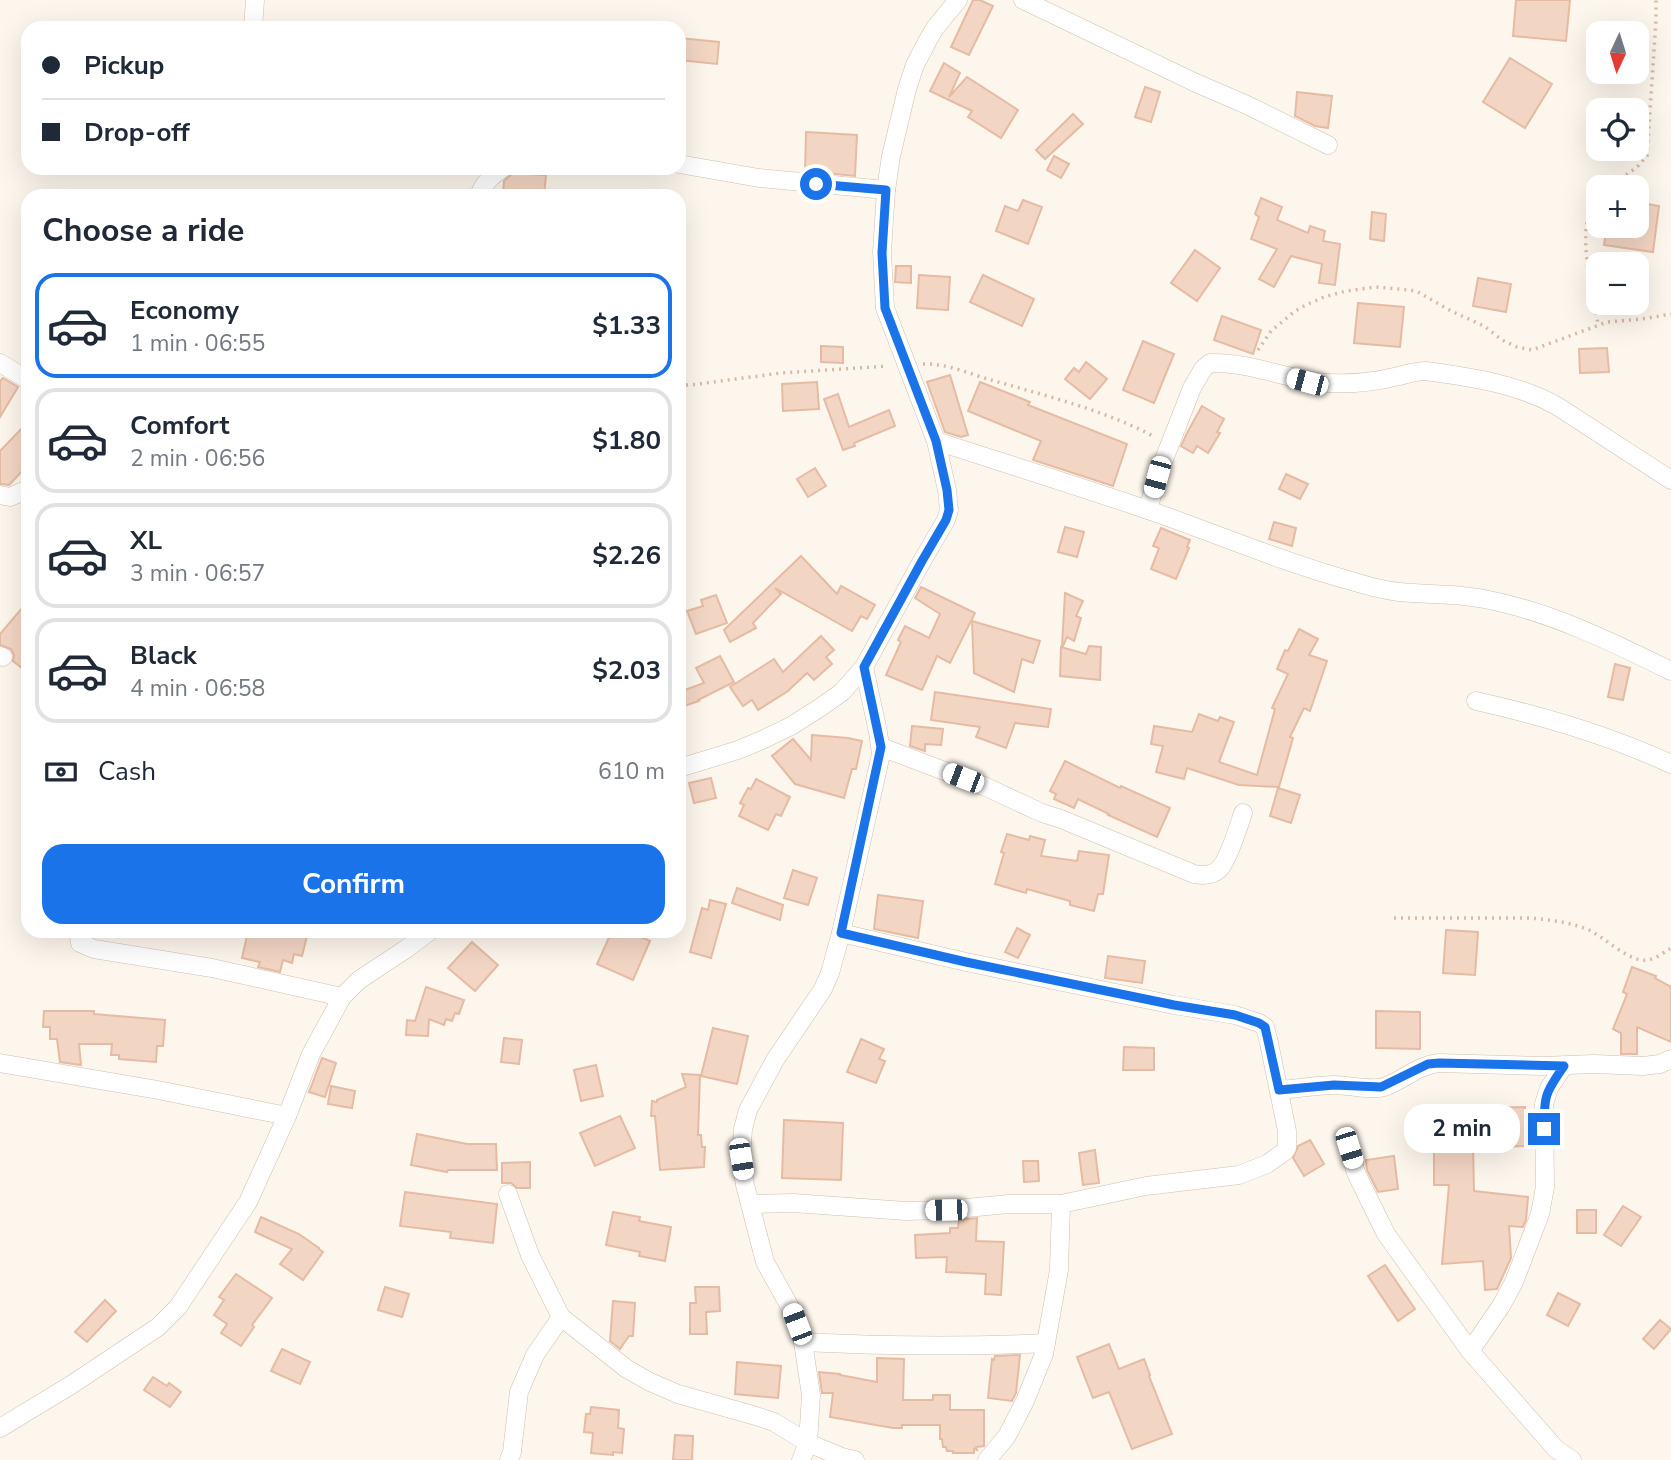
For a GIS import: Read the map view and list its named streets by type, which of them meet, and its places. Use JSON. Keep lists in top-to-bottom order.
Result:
{
  "north": "bottom",
  "page": {
    "map_buttons": ["+", "−"],
    "banner": ["Pickup", "Drop-off"],
    "heading": "Choose a ride",
    "list": [
      {
        "name": "Economy",
        "note": "1 min · 06:55",
        "value": "$1.33"
      },
      {
        "name": "Comfort",
        "note": "2 min · 06:56",
        "value": "$1.80"
      },
      {
        "name": "XL",
        "note": "3 min · 06:57",
        "value": "$2.26"
      },
      {
        "name": "Black",
        "note": "4 min · 06:58",
        "value": "$2.03"
      }
    ],
    "pay": ["Cash", "610 m"],
    "buttons": "Confirm",
    "bubble": "2 min"
  }
}
